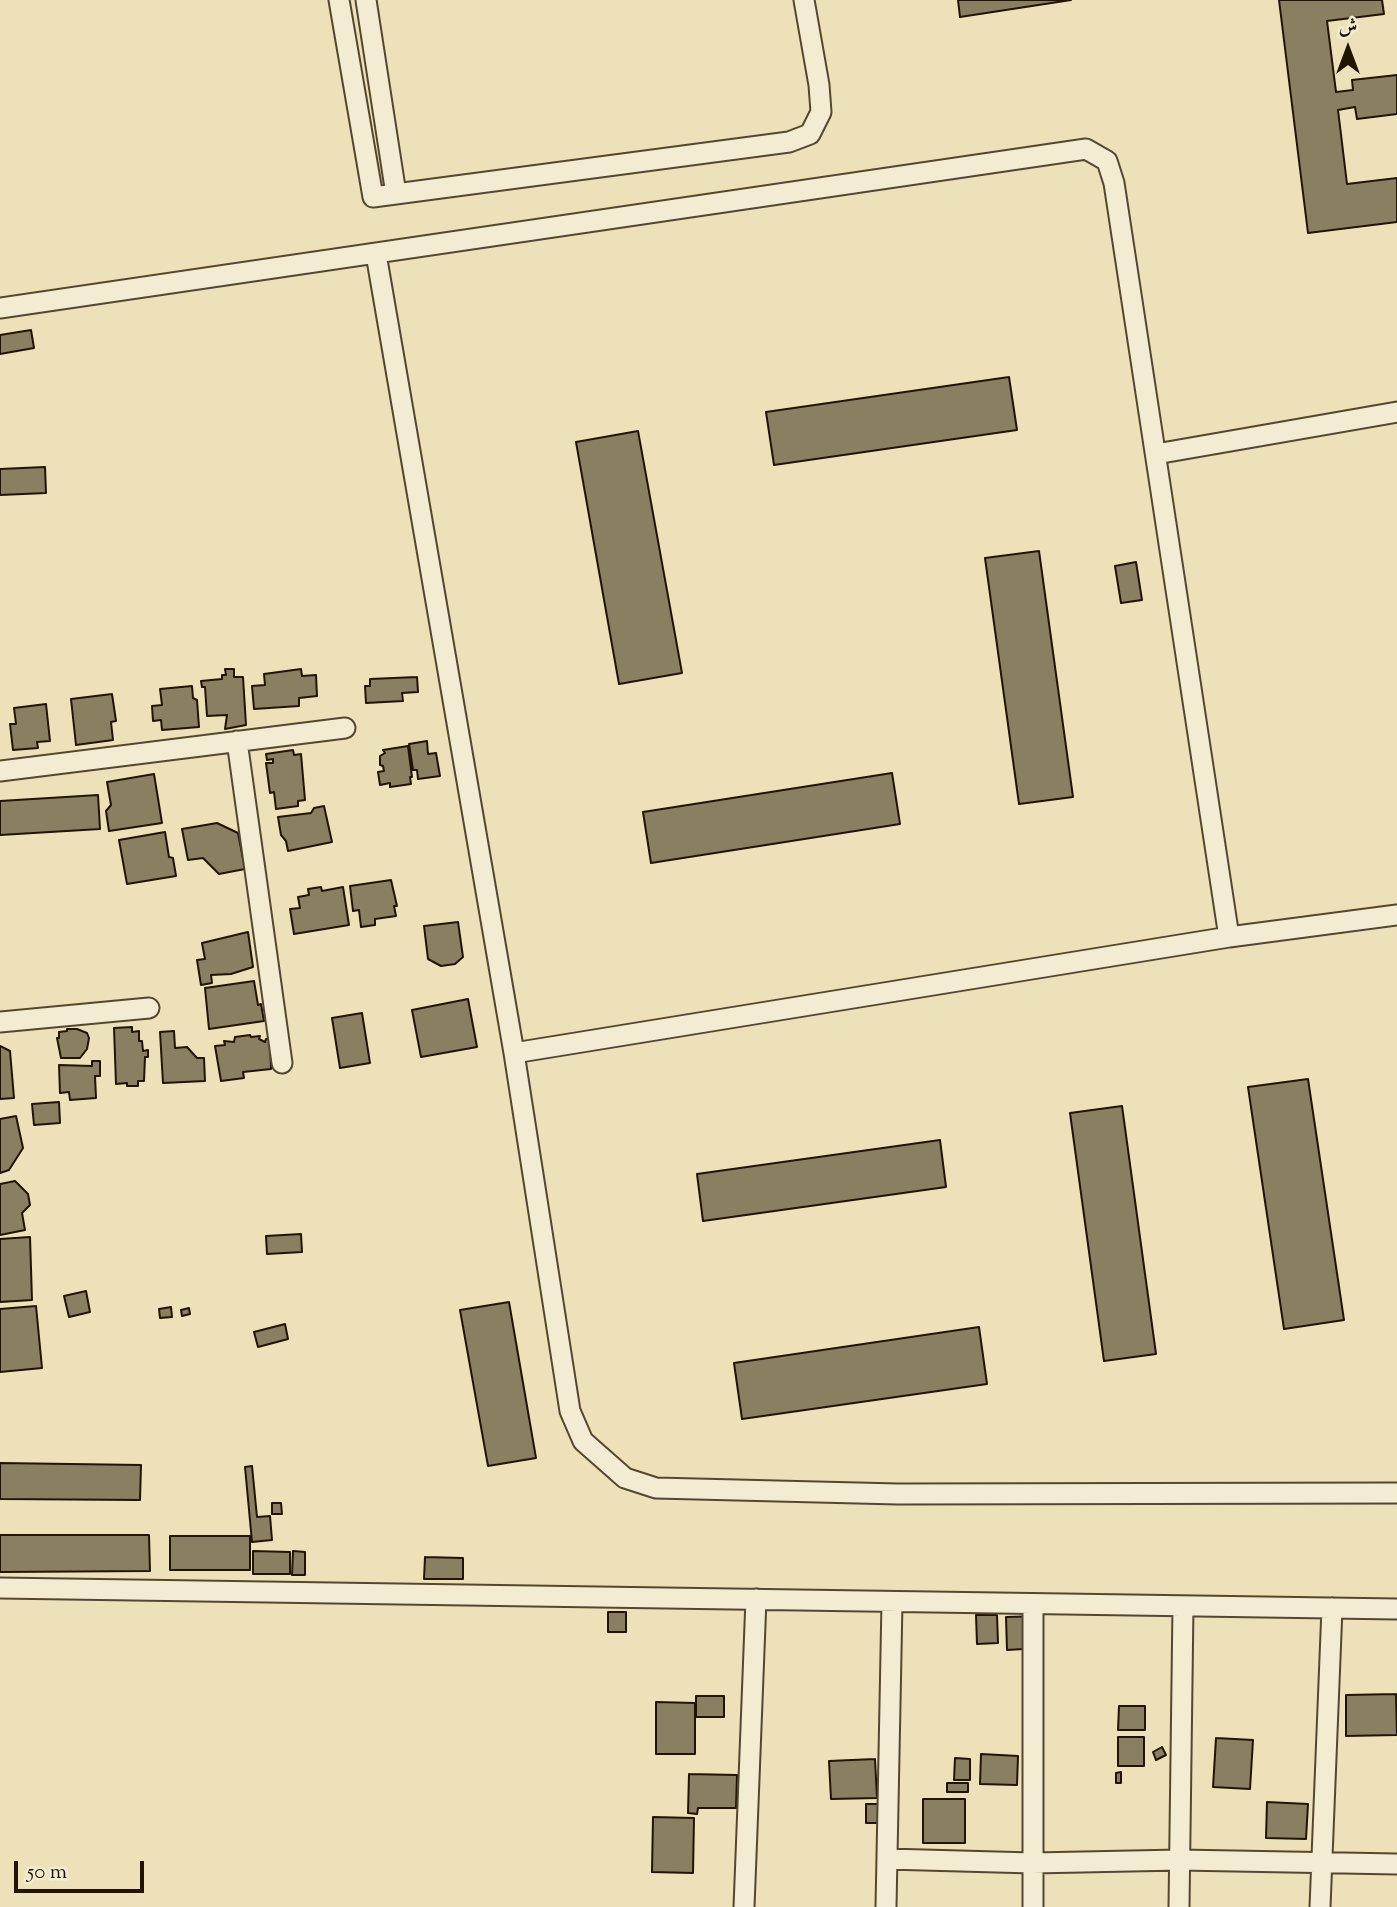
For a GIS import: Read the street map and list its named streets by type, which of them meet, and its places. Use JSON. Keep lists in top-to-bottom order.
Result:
{
  "scale_bar": "50 m",
  "north": "top"
}
